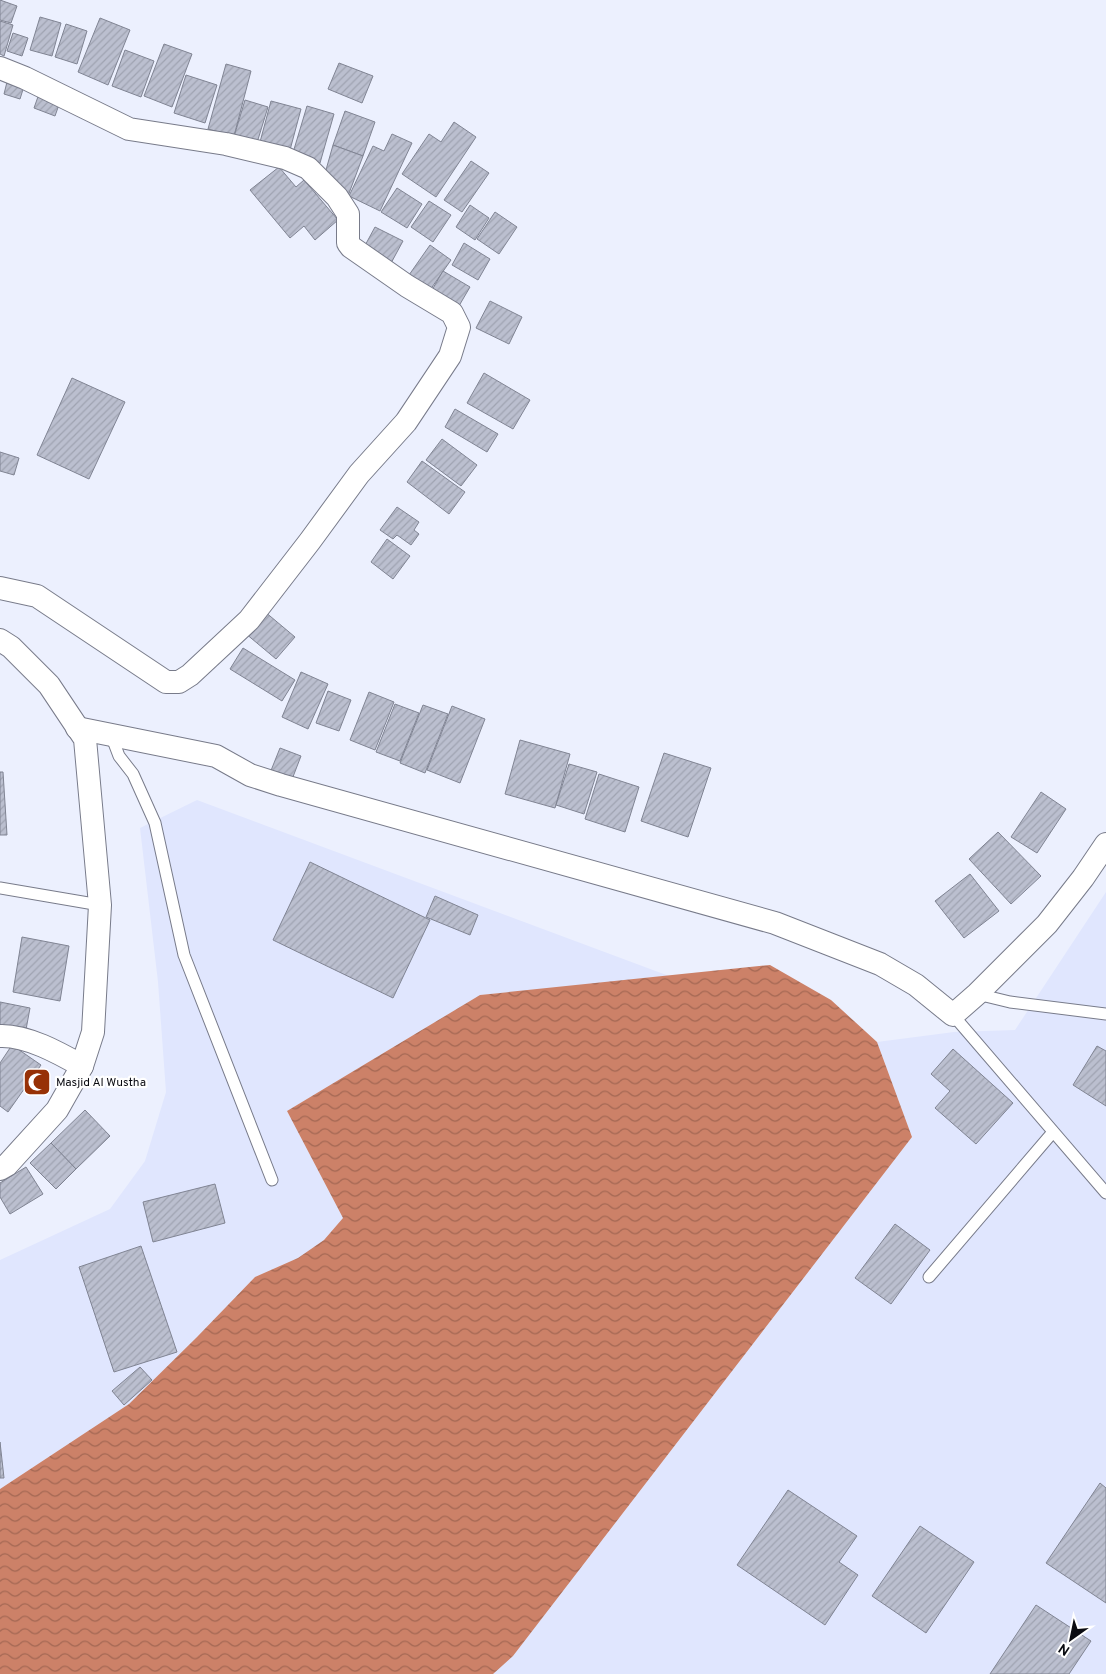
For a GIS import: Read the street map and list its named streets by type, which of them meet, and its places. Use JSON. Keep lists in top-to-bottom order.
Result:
{
  "places": {
    "mosque": ["Masjid Al Wustha"]
  },
  "north": "bottom left"
}
